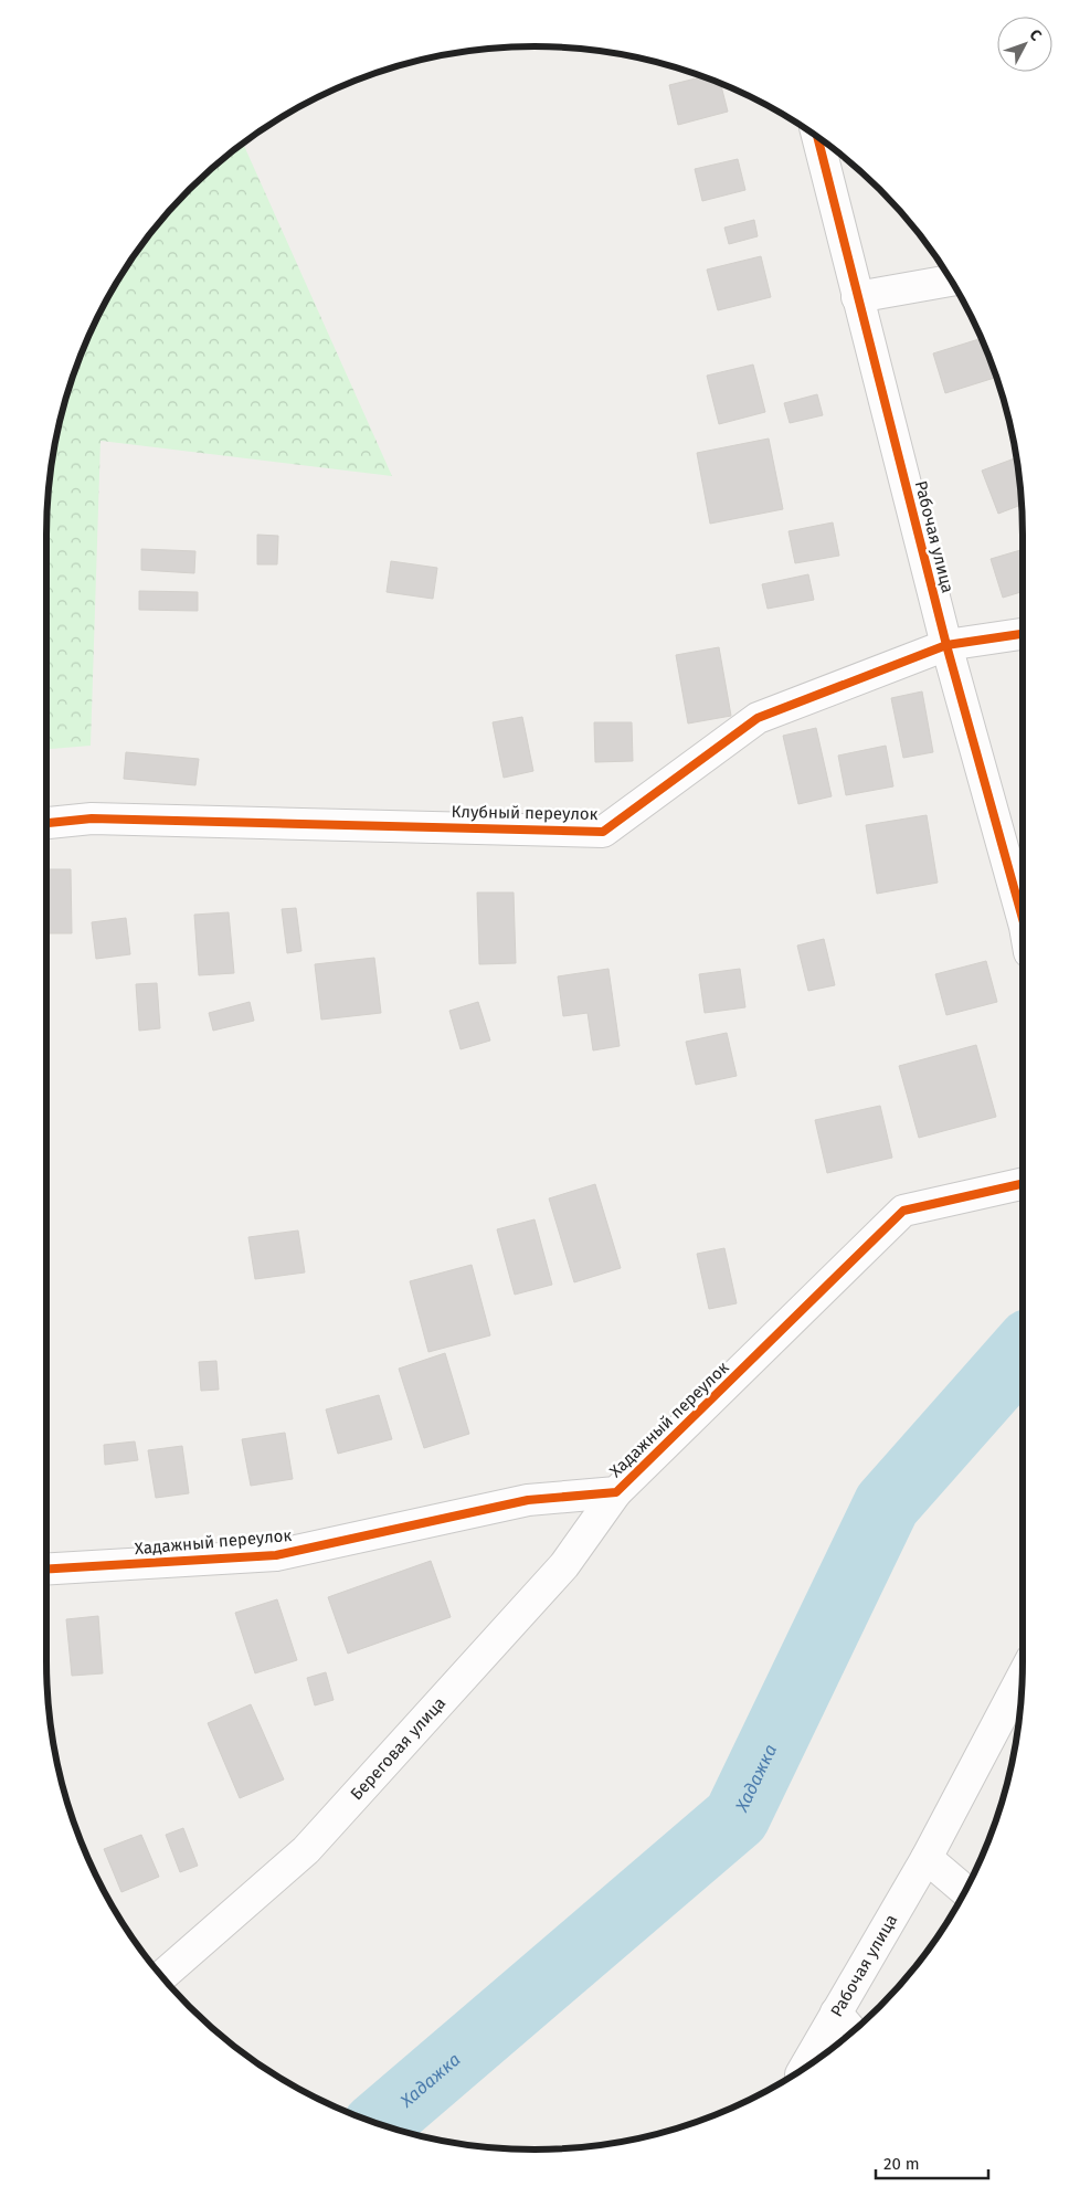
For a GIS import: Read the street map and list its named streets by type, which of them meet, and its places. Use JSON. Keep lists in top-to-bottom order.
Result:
{
  "streets": {
    "street": [
      "Рабочая улица",
      "Клубный переулок",
      "Хадажный переулок",
      "Береговая улица"
    ]
  },
  "crossings": [
    ["Рабочая улица", "Клубный переулок"],
    ["Хадажный переулок", "Береговая улица"]
  ],
  "water": ["Хадажка"],
  "scale_bar": "20 m",
  "north": "top right"
}
